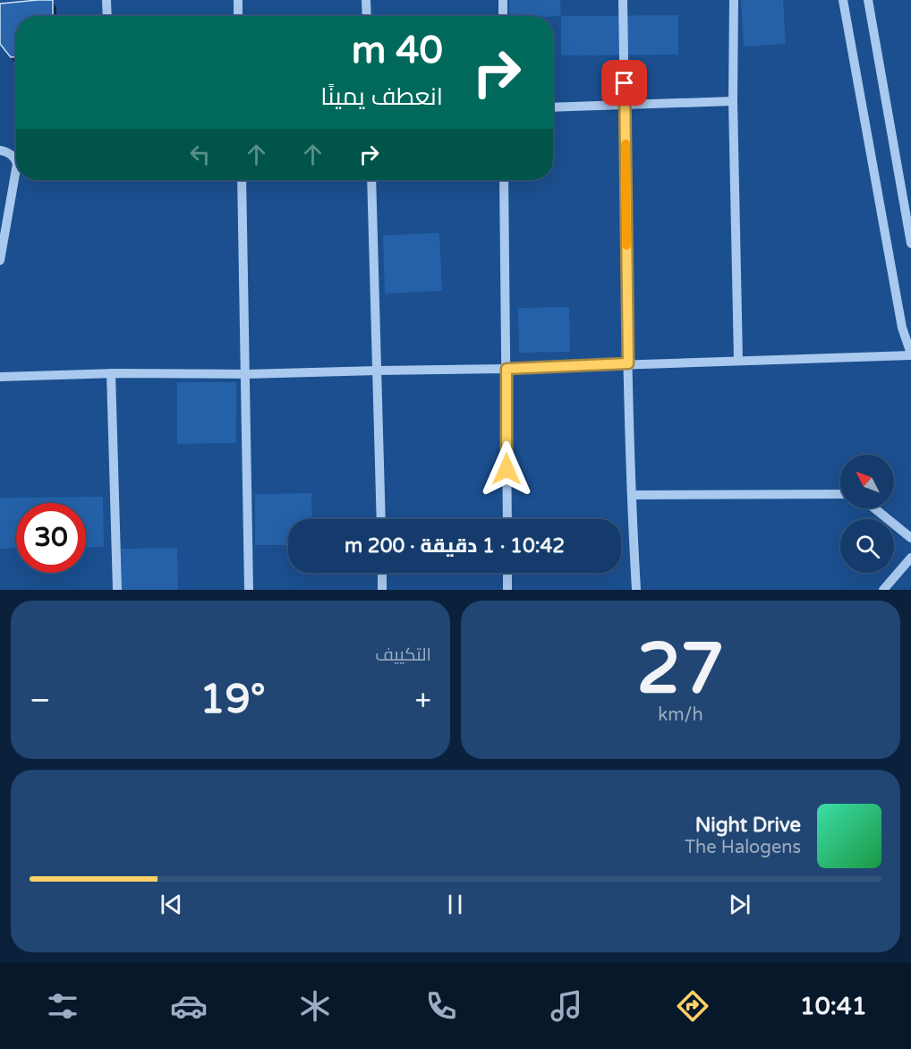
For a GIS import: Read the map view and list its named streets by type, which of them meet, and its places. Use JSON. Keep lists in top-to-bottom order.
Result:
{
  "north": "top left",
  "page": {
    "turn": ["40 m", "انعطف يمينًا"],
    "limit": "30",
    "trip": "10:42 · 1 دقيقة · 200 m",
    "tile": [
      ["27", "km/h"],
      "التكييف"
    ],
    "heat": ["−", "19°", "+"],
    "song": ["Night Drive", "The Halogens"],
    "tabs": "10:41"
  }
}
